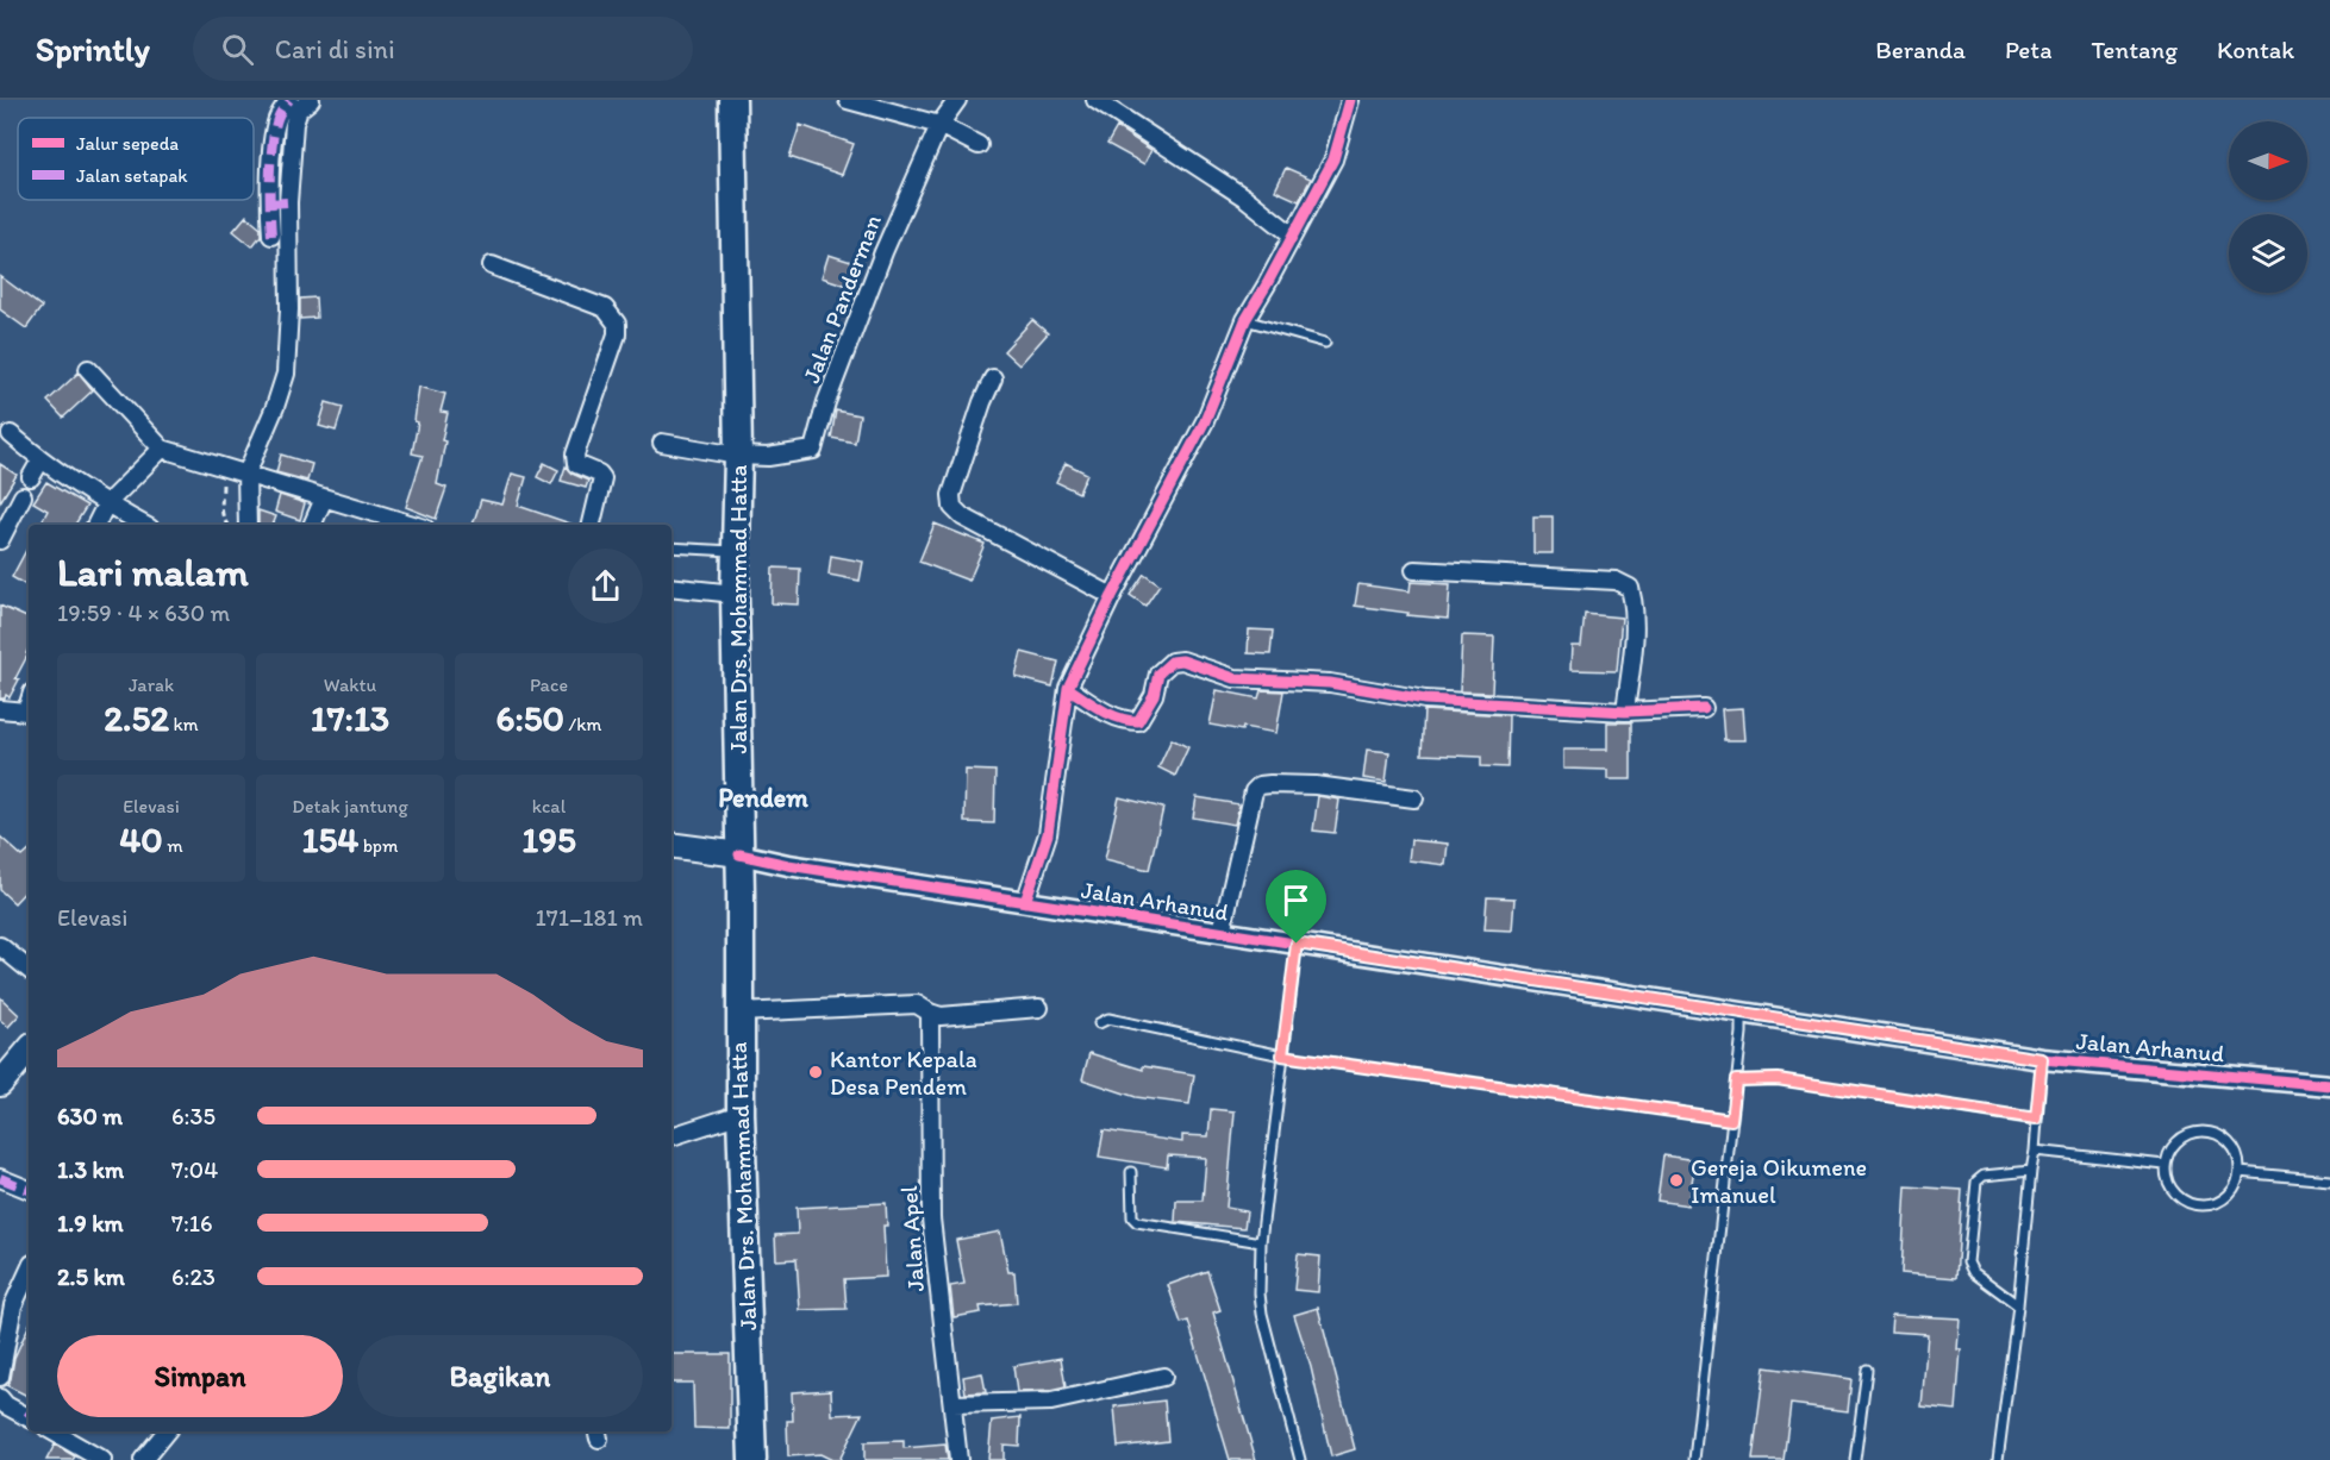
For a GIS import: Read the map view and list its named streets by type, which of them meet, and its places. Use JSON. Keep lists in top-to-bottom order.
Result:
{
  "streets": {
    "main road": ["Jalan Drs. Mohammad Hatta"],
    "street": ["Jalan Panderman", "Jalan Arhanud", "Jalan Apel"]
  },
  "crossings": [
    ["Jalan Panderman", "Jalan Drs. Mohammad Hatta"],
    ["Jalan Drs. Mohammad Hatta", "Jalan Arhanud"]
  ],
  "districts": ["Pendem"],
  "places": ["Kantor Kepala Desa Pendem", "Gereja Oikumene Imanuel"],
  "legend": ["Jalur sepeda", "Jalan setapak"],
  "north": "right",
  "page": {
    "header": "Sprintly",
    "search": "Cari di sini",
    "nav": [
      "Beranda",
      "Peta",
      "Tentang",
      "Kontak"
    ],
    "heading": ["Lari malam", "19:59 · 4 × 630 m"],
    "stats": [
      ["Jarak", "2.52 km"],
      ["Waktu", "17:13"],
      ["Pace", "6:50 /km"],
      ["Elevasi", "40 m"],
      ["Detak jantung", "154 bpm"],
      ["kcal", "195"]
    ],
    "chart": ["Elevasi", "171–181 m"],
    "list": [
      {
        "name": "630 m",
        "note": "6:35"
      },
      {
        "name": "1.3 km",
        "note": "7:04"
      },
      {
        "name": "1.9 km",
        "note": "7:16"
      },
      {
        "name": "2.5 km",
        "note": "6:23"
      }
    ],
    "buttons": ["Simpan", "Bagikan"]
  }
}
